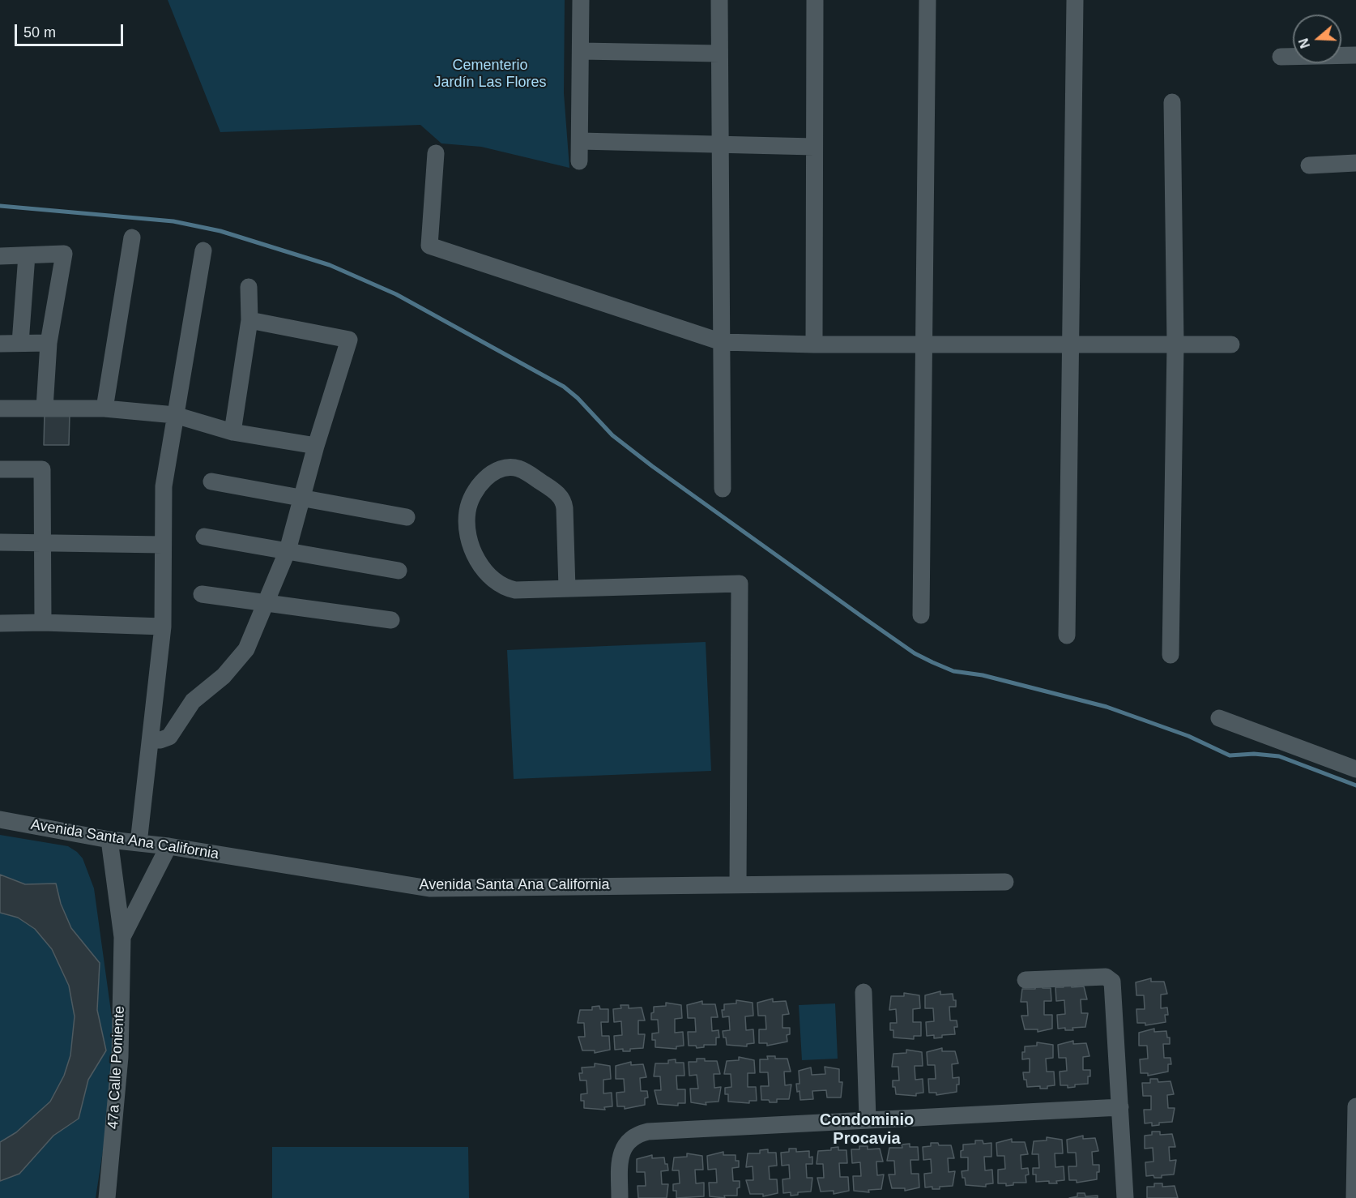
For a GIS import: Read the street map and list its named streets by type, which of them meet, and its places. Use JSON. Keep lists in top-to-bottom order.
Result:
{
  "streets": {
    "street": ["Avenida Santa Ana California", "47a Calle Poniente"]
  },
  "crossings": [
    ["Avenida Santa Ana California", "47a Calle Poniente"]
  ],
  "districts": ["Condominio Procavia"],
  "parks": ["Cementerio Jardín Las Flores"],
  "scale_bar": "50 m",
  "north": "left"
}
